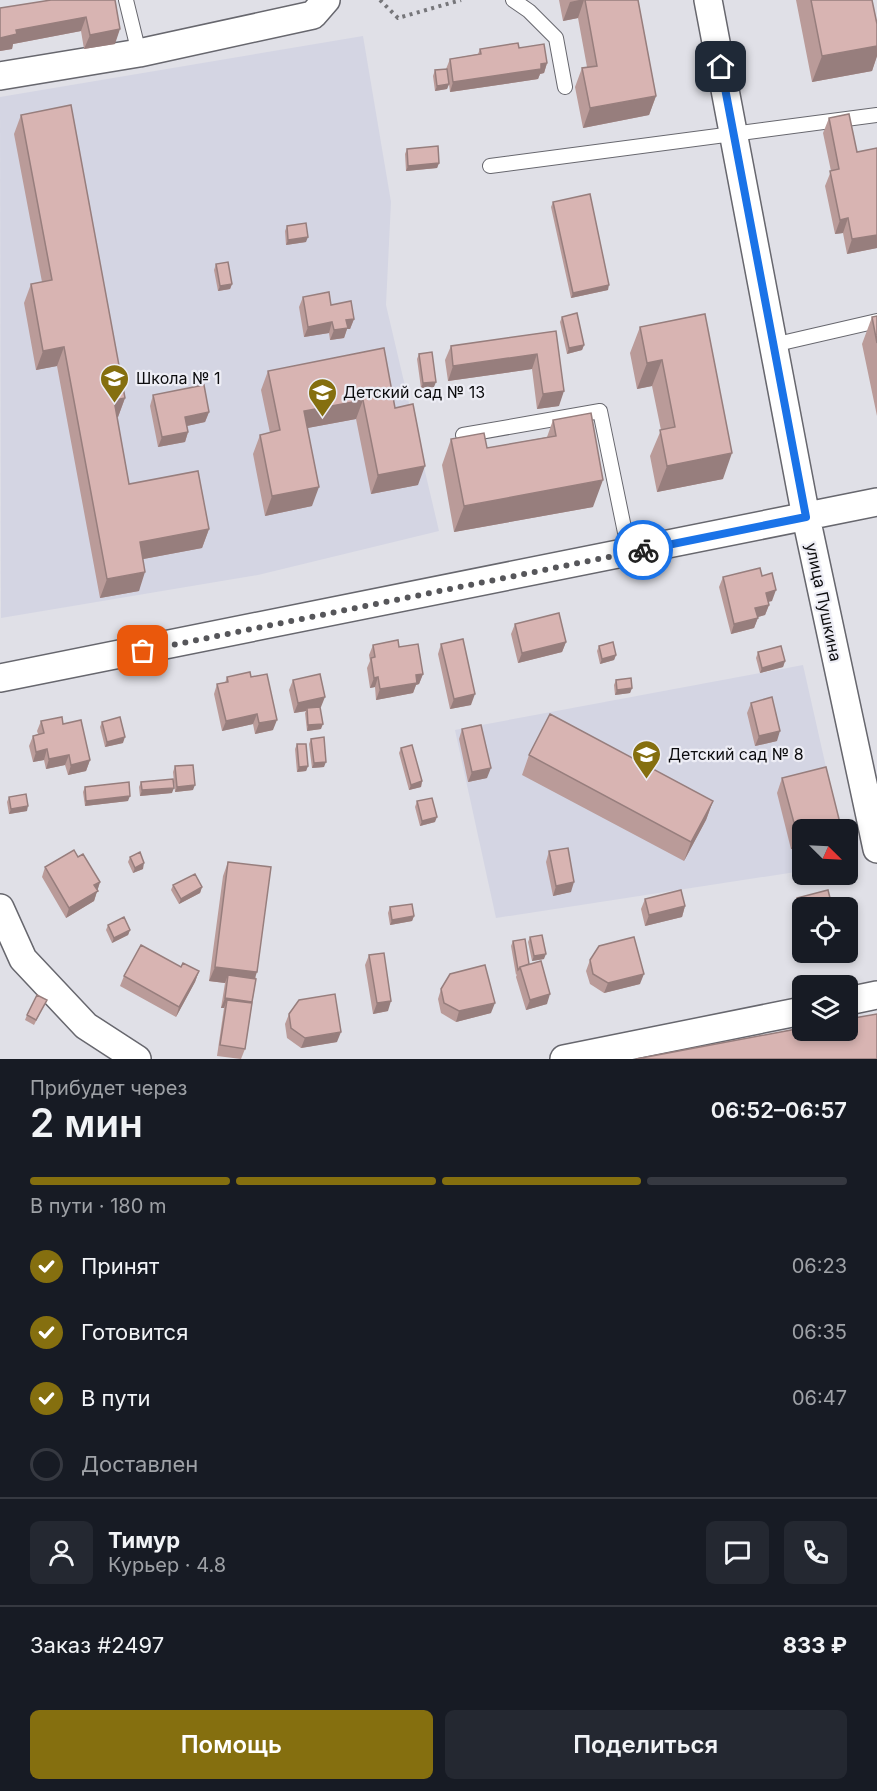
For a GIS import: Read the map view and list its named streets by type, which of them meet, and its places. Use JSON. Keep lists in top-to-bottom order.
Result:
{
  "streets": {
    "street": ["улица Пушкина"]
  },
  "places": {
    "school or university": ["Школа № 1", "Детский сад № 13", "Детский сад № 8"]
  },
  "north": "bottom right",
  "page": {
    "heading": ["2 мин", "Прибудет через", "06:52–06:57"],
    "panel": [
      "Тимур",
      "Курьер · 4.8",
      "Заказ #2497",
      "833 ₽"
    ],
    "bar": "В пути · 180 m",
    "list": [
      ["Принят", "06:23"],
      ["Готовится", "06:35"],
      ["В пути", "06:47"],
      "Доставлен"
    ],
    "buttons": ["Помощь", "Поделиться"]
  }
}
